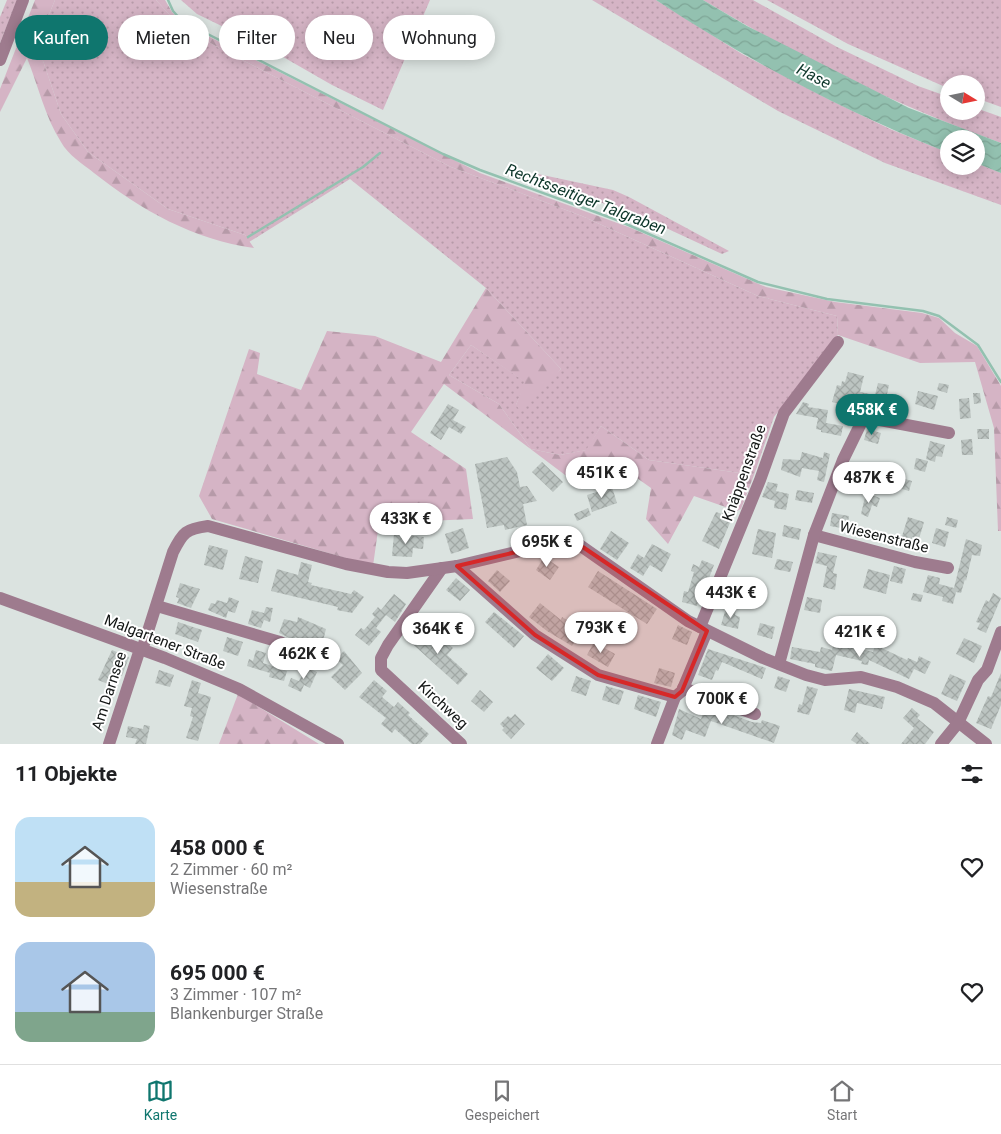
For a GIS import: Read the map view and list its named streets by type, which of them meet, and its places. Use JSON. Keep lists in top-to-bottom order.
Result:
{
  "streets": {
    "street": [
      "Knäppenstraße",
      "Wiesenstraße",
      "Malgartener Straße",
      "Am Darnsee",
      "Kirchweg"
    ]
  },
  "crossings": [
    ["Knäppenstraße", "Am Darnsee"],
    ["Wiesenstraße", "Am Darnsee"],
    ["Malgartener Straße", "Am Darnsee"],
    ["Am Darnsee", "Kirchweg"]
  ],
  "water": ["Hase", "Rechtsseitiger Talgraben"],
  "north": "right",
  "page": {
    "chip": [
      "Kaufen",
      "Mieten",
      "Filter",
      "Neu",
      "Wohnung"
    ],
    "price": [
      "458K €",
      "451K €",
      "487K €",
      "433K €",
      "695K €",
      "443K €",
      "793K €",
      "364K €",
      "421K €",
      "462K €",
      "700K €"
    ],
    "heading": "11 Objekte",
    "list": [
      {
        "name": "458 000 €",
        "note": "2 Zimmer · 60 m² · Wiesenstraße"
      },
      {
        "name": "695 000 €",
        "note": "3 Zimmer · 107 m² · Blankenburger Straße"
      }
    ],
    "tabs": ["Karte", "Gespeichert", "Start"]
  }
}
